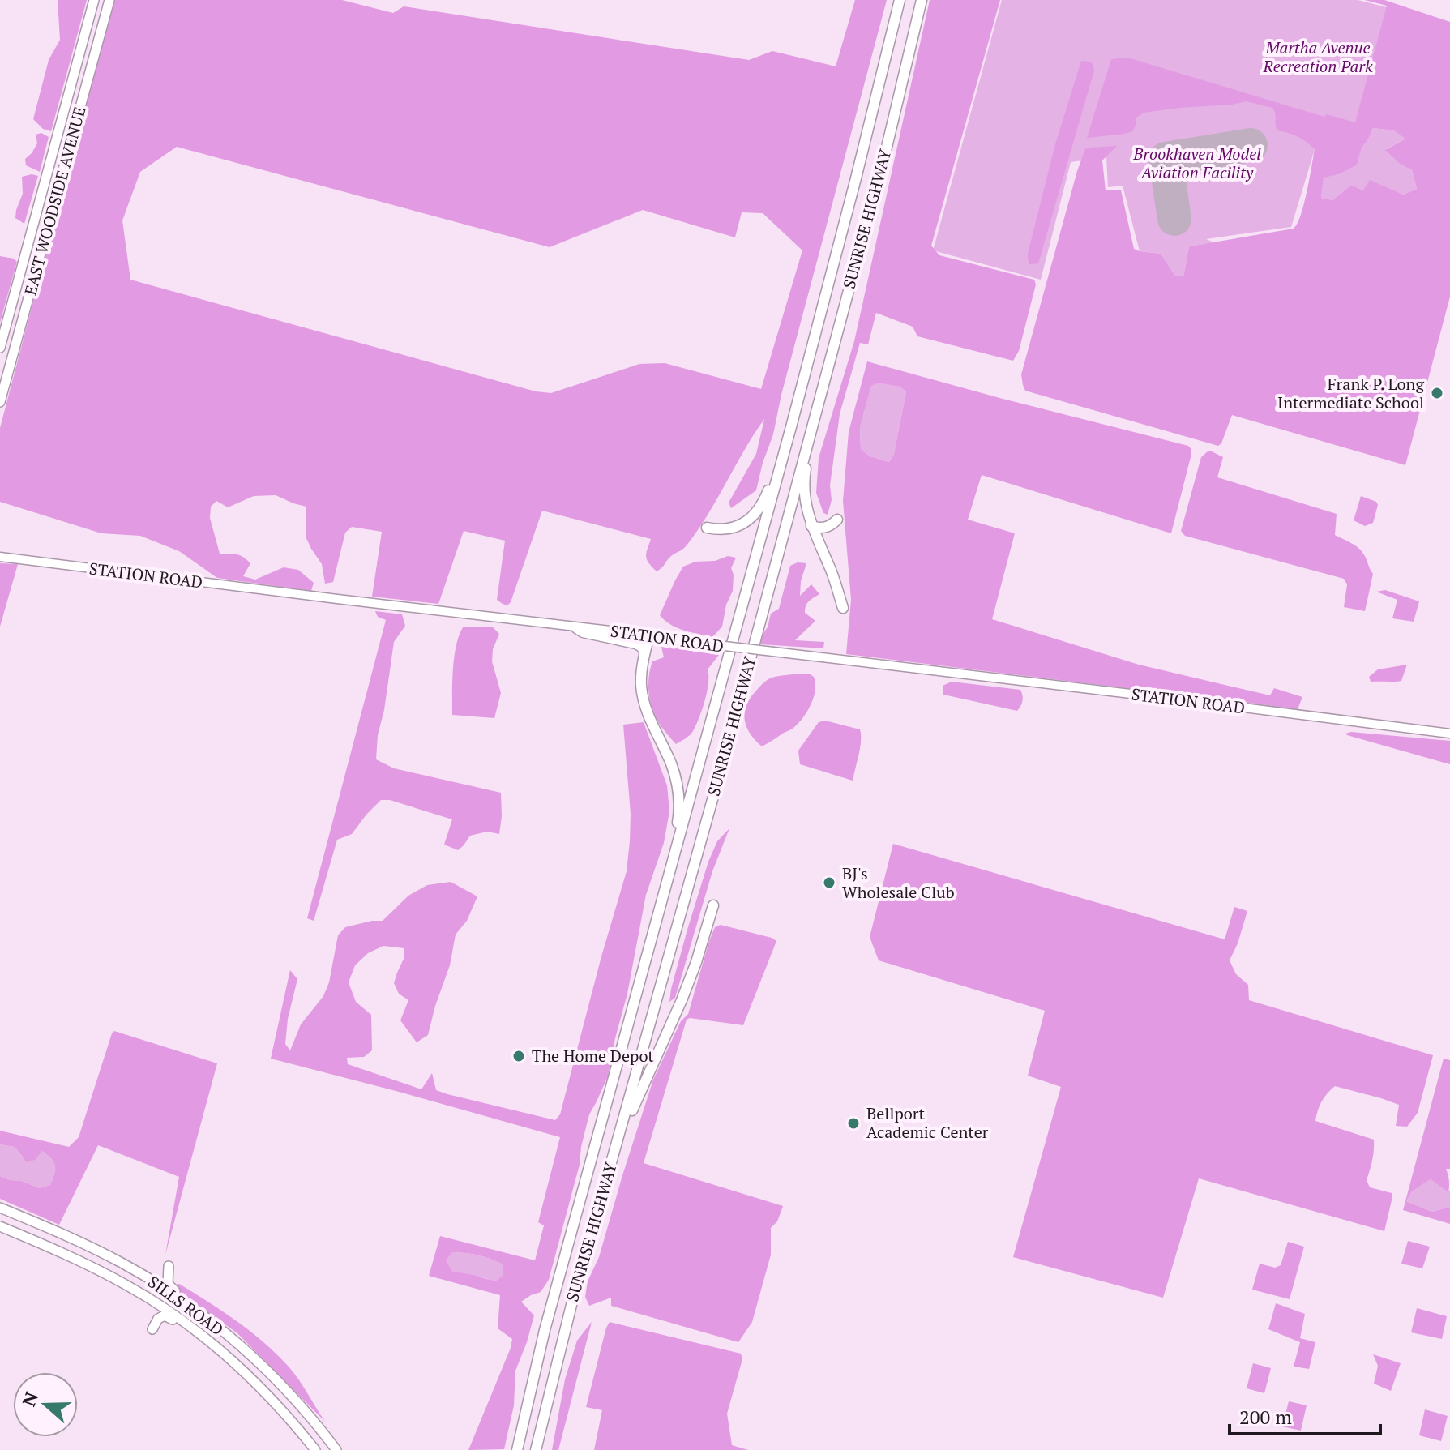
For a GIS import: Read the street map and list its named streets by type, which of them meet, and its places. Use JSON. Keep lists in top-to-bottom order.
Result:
{
  "streets": {
    "highway": ["SUNRISE HIGHWAY"],
    "main road": ["EAST WOODSIDE AVENUE", "STATION ROAD", "SILLS ROAD"]
  },
  "parks": ["Martha Avenue Recreation Park", "Brookhaven Model Aviation Facility"],
  "places": [
    "Frank P. Long Intermediate School",
    "BJ's Wholesale Club",
    "The Home Depot",
    "Bellport Academic Center"
  ],
  "scale_bar": "200 m",
  "north": "left"
}
